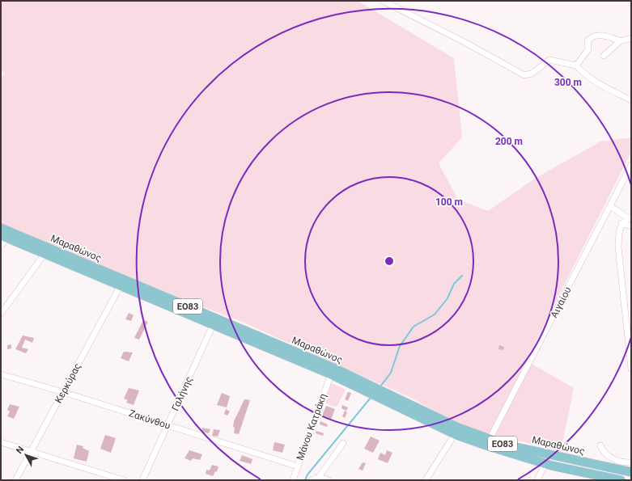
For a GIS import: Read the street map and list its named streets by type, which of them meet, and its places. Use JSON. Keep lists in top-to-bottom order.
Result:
{
  "streets": {
    "main road": ["Μαραθώνος", "ΕΟ83"],
    "street": [
      "Αιγαίου",
      "Κερκύρας",
      "Γαλήνης",
      "Ζακύνθου",
      "Μάνου Κατράκη"
    ]
  },
  "crossings": [
    ["Μαραθώνος", "Αιγαίου"],
    ["Μαραθώνος", "Κερκύρας"],
    ["Μαραθώνος", "Γαλήνης"],
    ["Μαραθώνος", "Μάνου Κατράκη"],
    ["Κερκύρας", "Ζακύνθου"],
    ["Γαλήνης", "Ζακύνθου"],
    ["Ζακύνθου", "Μάνου Κατράκη"]
  ],
  "north": "top left",
  "rings": ["300 m", "200 m", "100 m"]
}
